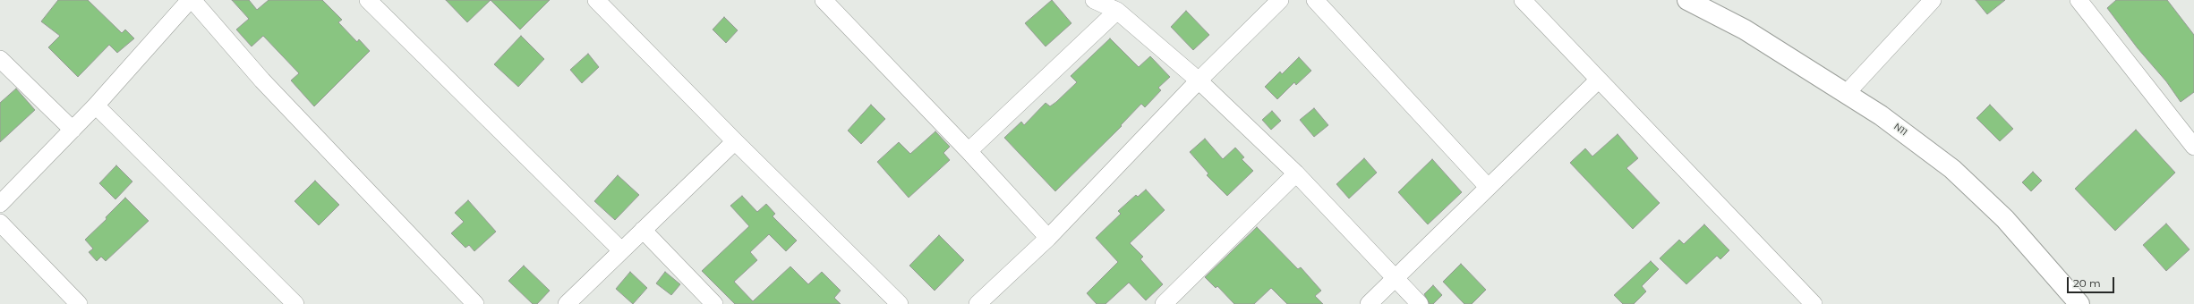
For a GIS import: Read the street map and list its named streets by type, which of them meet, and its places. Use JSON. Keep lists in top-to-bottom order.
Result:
{
  "streets": {
    "main road": ["N11"]
  },
  "scale_bar": "20 m"
}
